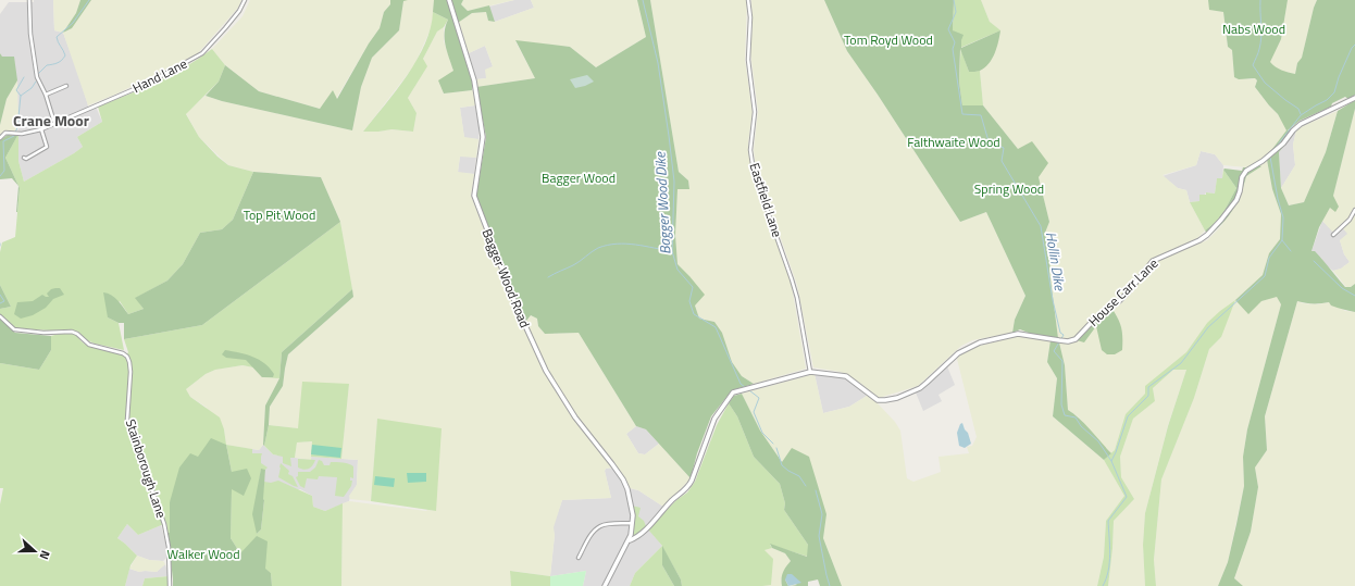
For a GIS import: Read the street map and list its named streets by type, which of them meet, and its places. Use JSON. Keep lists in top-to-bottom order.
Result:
{
  "streets": {
    "street": [
      "Hand Lane",
      "Eastfield Lane",
      "Bagger Wood Road",
      "House Carr Lane",
      "Stainborough Lane"
    ]
  },
  "crossings": [
    ["Eastfield Lane", "House Carr Lane"]
  ],
  "districts": ["Crane Moor"],
  "water": ["Bagger Wood Dike", "Hollin Dike"],
  "parks": [
    "Nabs Wood",
    "Tom Royd Wood",
    "Falthwaite Wood",
    "Bagger Wood",
    "Spring Wood",
    "Top Pit Wood",
    "Walker Wood"
  ],
  "north": "right"
}
